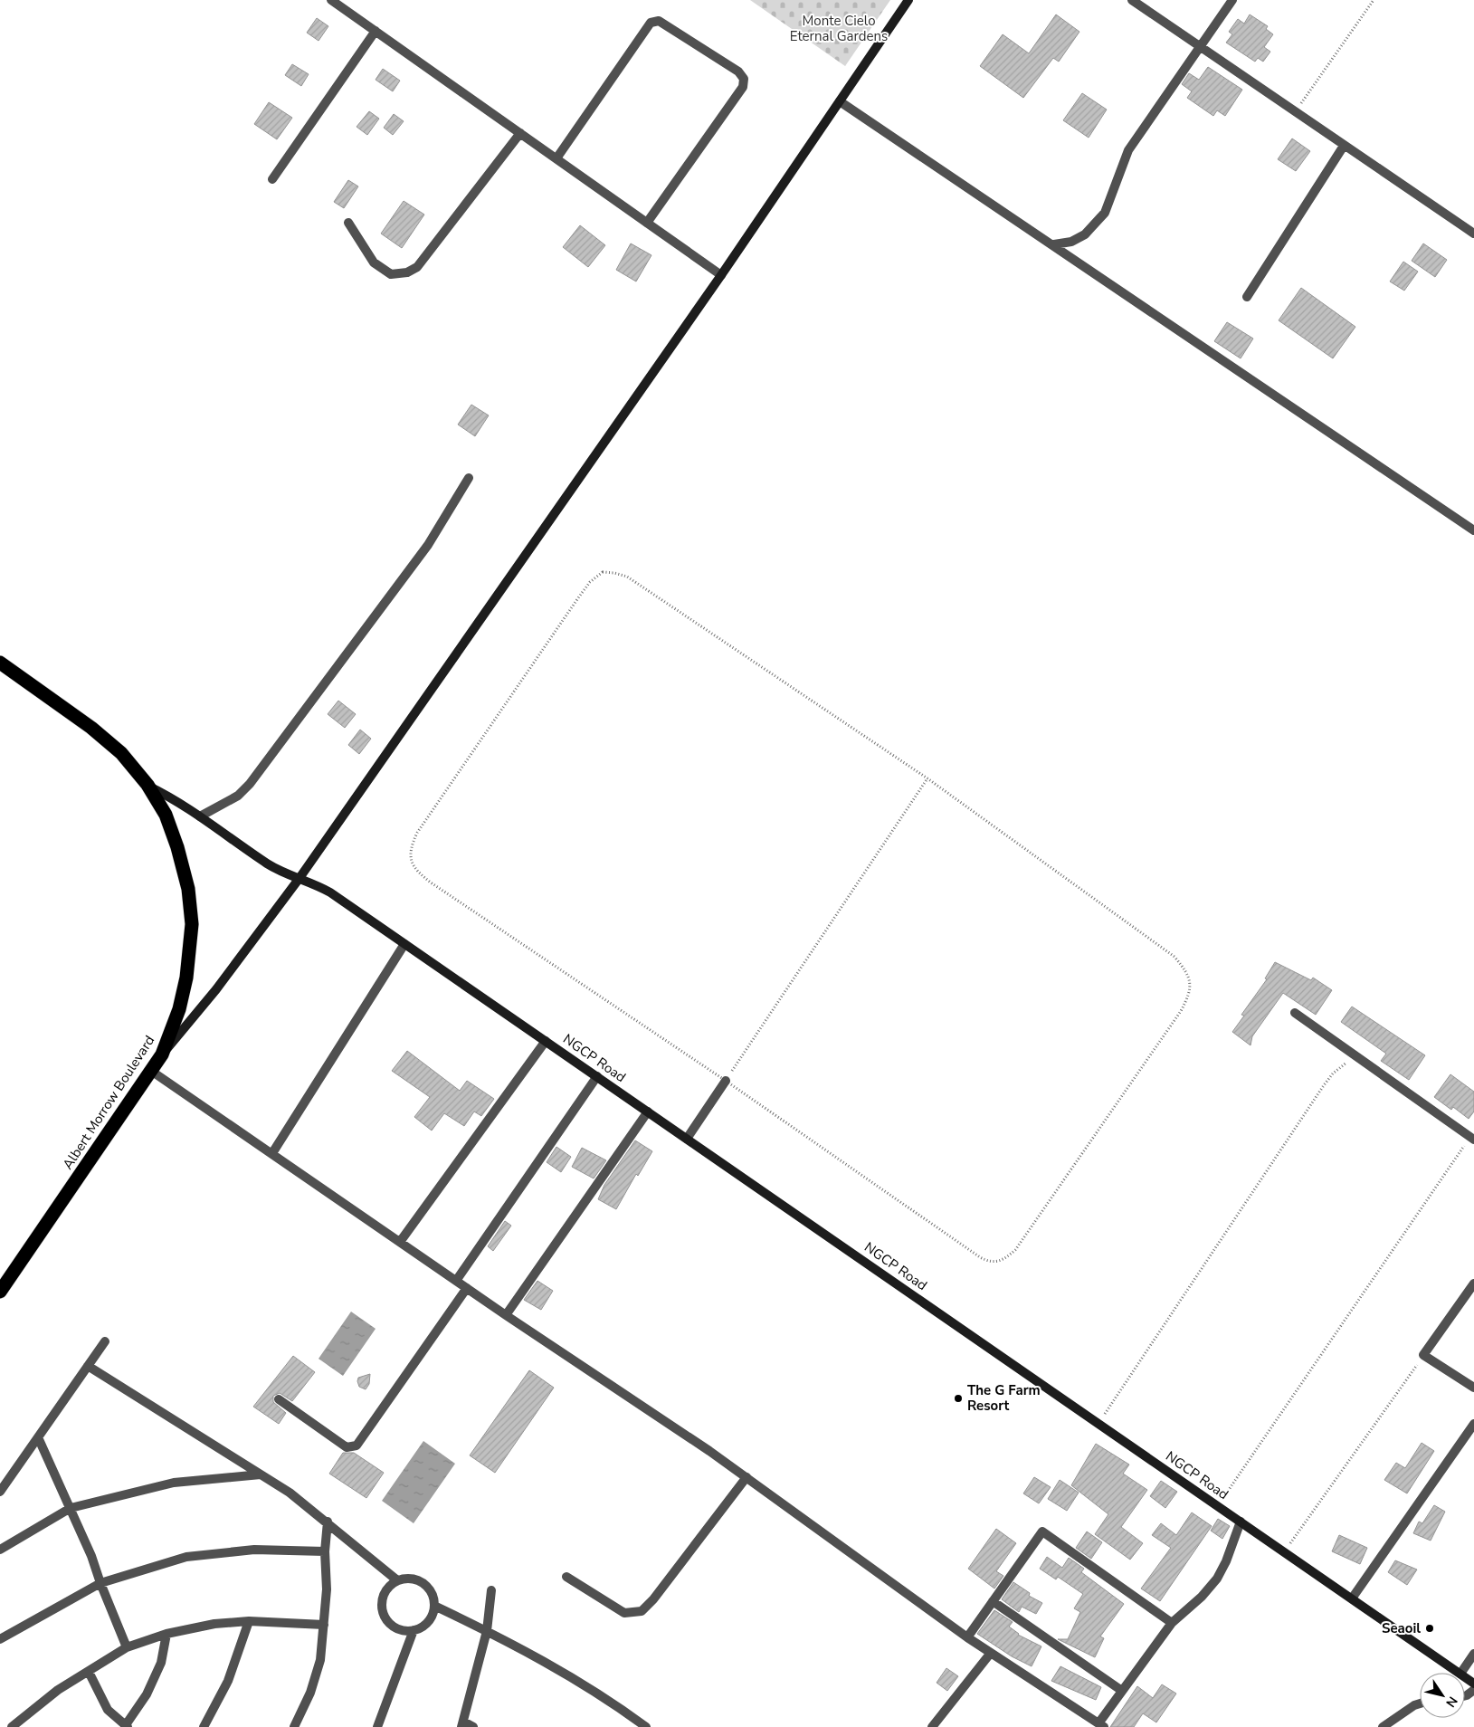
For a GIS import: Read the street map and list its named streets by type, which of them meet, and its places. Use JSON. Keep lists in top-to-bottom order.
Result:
{
  "streets": {
    "highway": ["Albert Morrow Boulevard"],
    "main road": ["NGCP Road"]
  },
  "crossings": [
    ["NGCP Road", "Albert Morrow Boulevard"]
  ],
  "parks": ["Monte Cielo Eternal Gardens"],
  "places": ["The G Farm Resort", "Seaoil"],
  "north": "bottom right"
}
